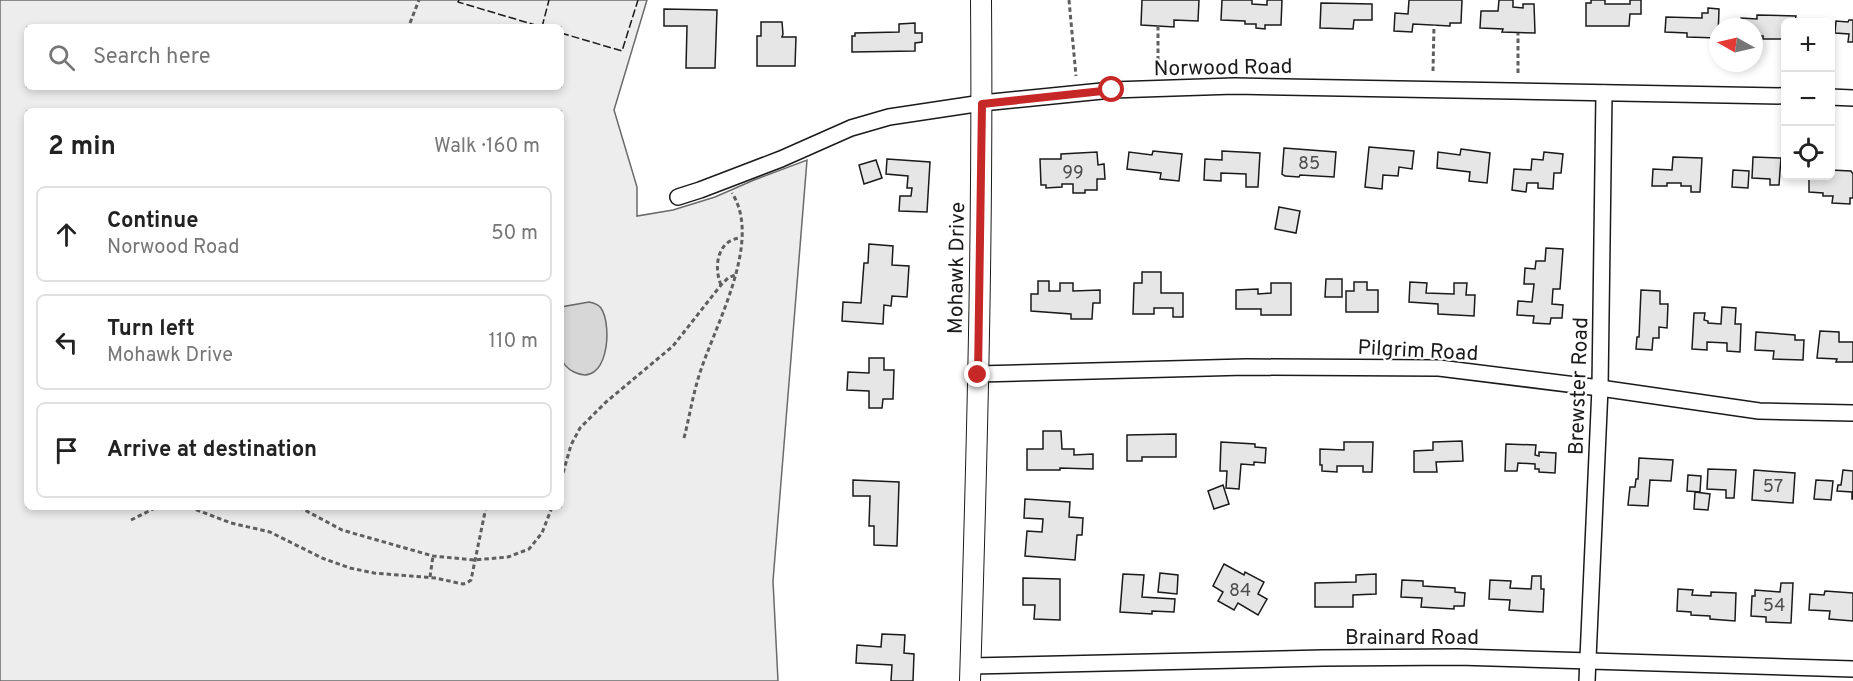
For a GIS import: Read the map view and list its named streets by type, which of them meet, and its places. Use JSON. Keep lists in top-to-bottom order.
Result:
{
  "streets": {
    "street": [
      "Norwood Road",
      "Mohawk Drive",
      "Pilgrim Road",
      "Brewster Road",
      "Brainard Road"
    ]
  },
  "crossings": [
    ["Norwood Road", "Mohawk Drive"],
    ["Norwood Road", "Brewster Road"],
    ["Mohawk Drive", "Pilgrim Road"],
    ["Mohawk Drive", "Brainard Road"],
    ["Pilgrim Road", "Brewster Road"],
    ["Brewster Road", "Brainard Road"]
  ],
  "house_numbers": [
    "85",
    "99",
    "57",
    "84",
    "54"
  ],
  "north": "left",
  "page": {
    "map_buttons": ["+", "−"],
    "search": "Search here",
    "heading": ["2 min", "Walk · 160 m"],
    "list": [
      ["Continue", "Norwood Road", "50 m"],
      ["Turn left", "Mohawk Drive", "110 m"],
      "Arrive at destination"
    ]
  }
}
